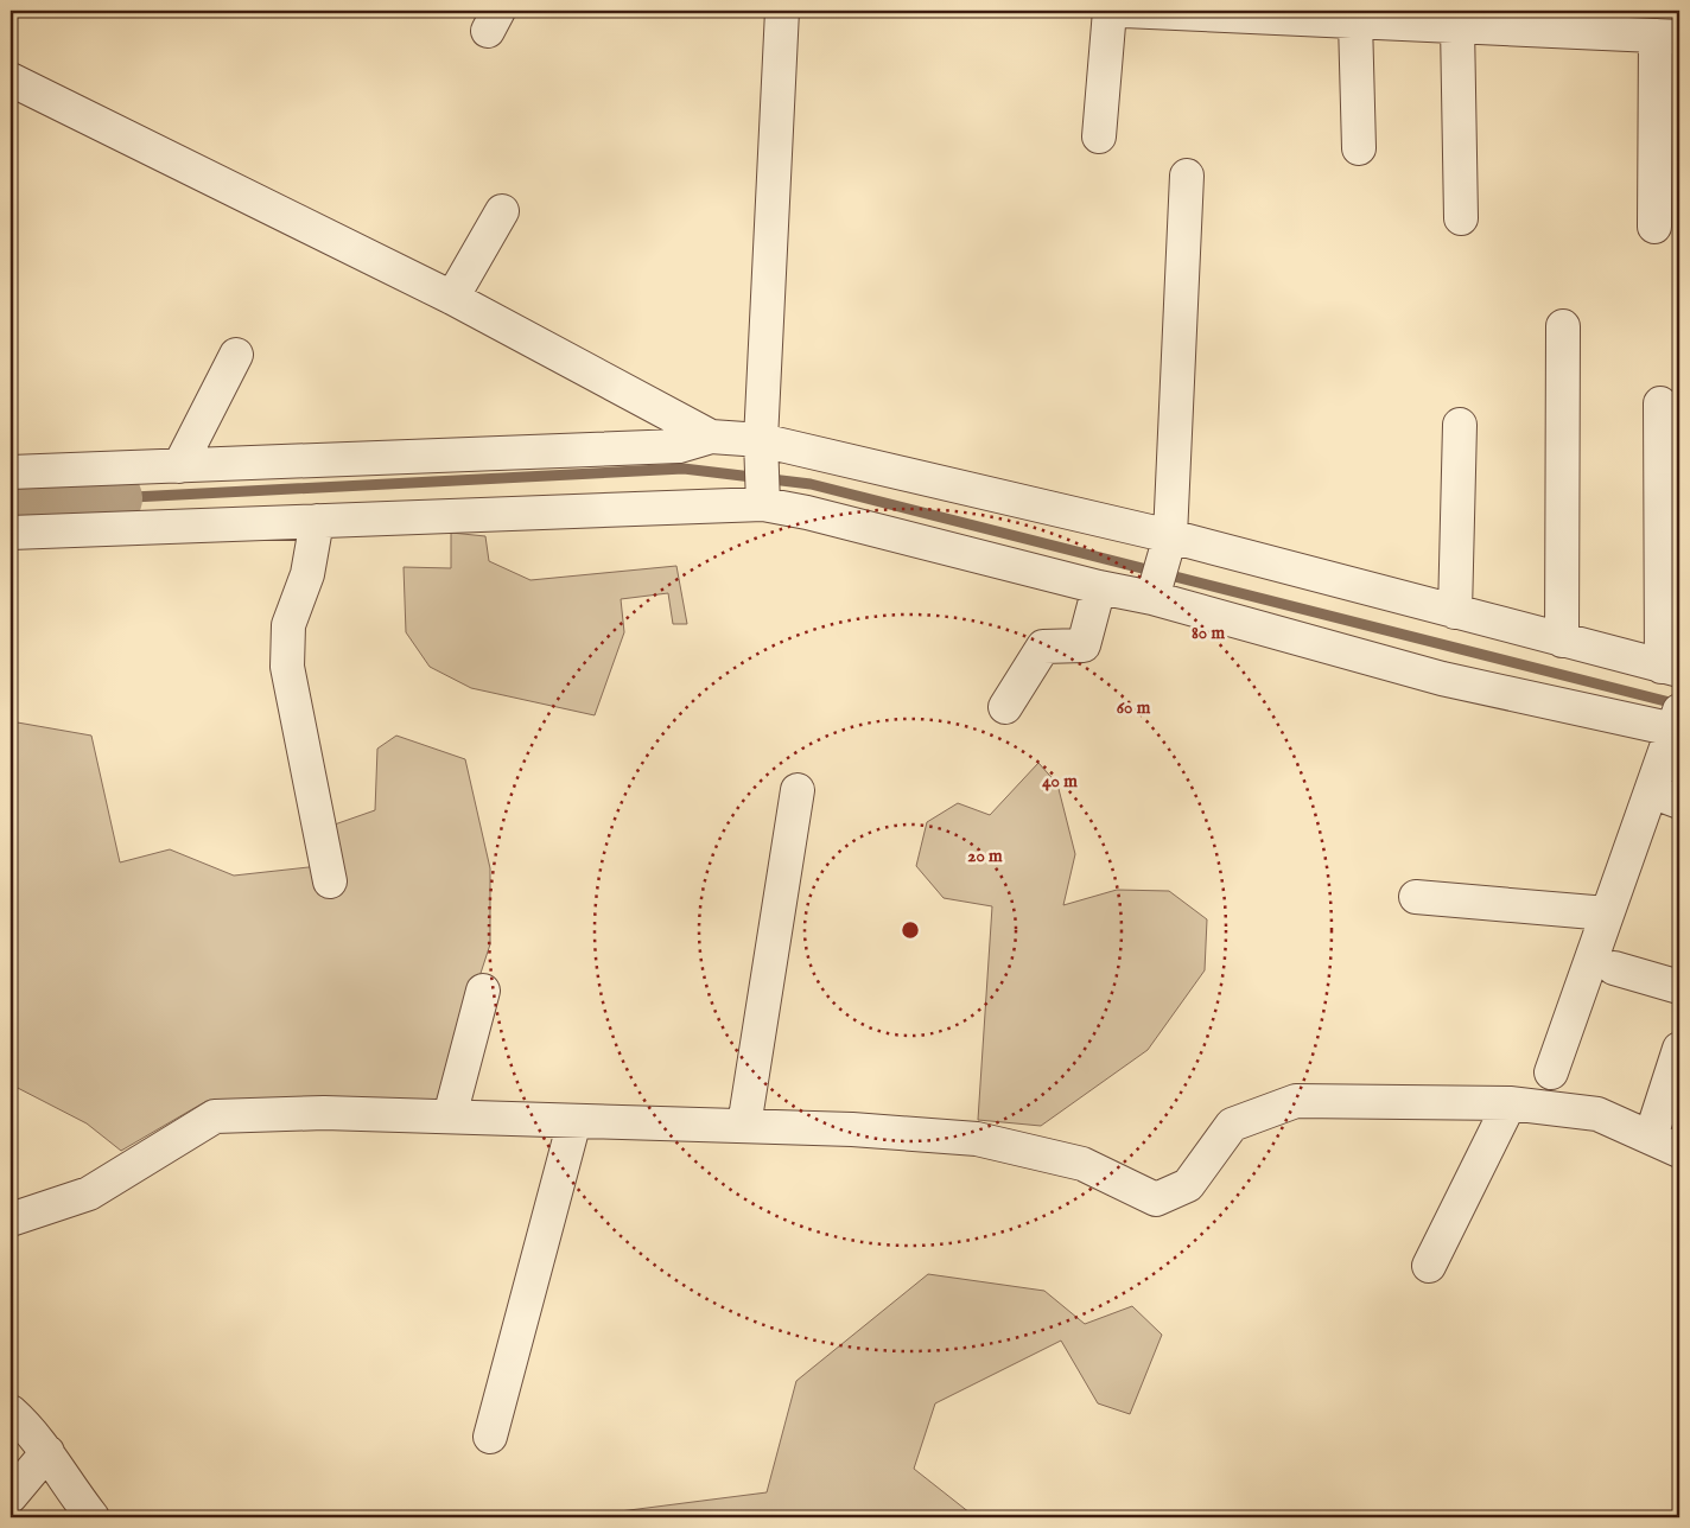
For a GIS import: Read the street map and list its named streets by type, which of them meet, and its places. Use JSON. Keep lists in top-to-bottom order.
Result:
{
  "rings": [
    "80 m",
    "60 m",
    "40 m",
    "20 m"
  ]
}
